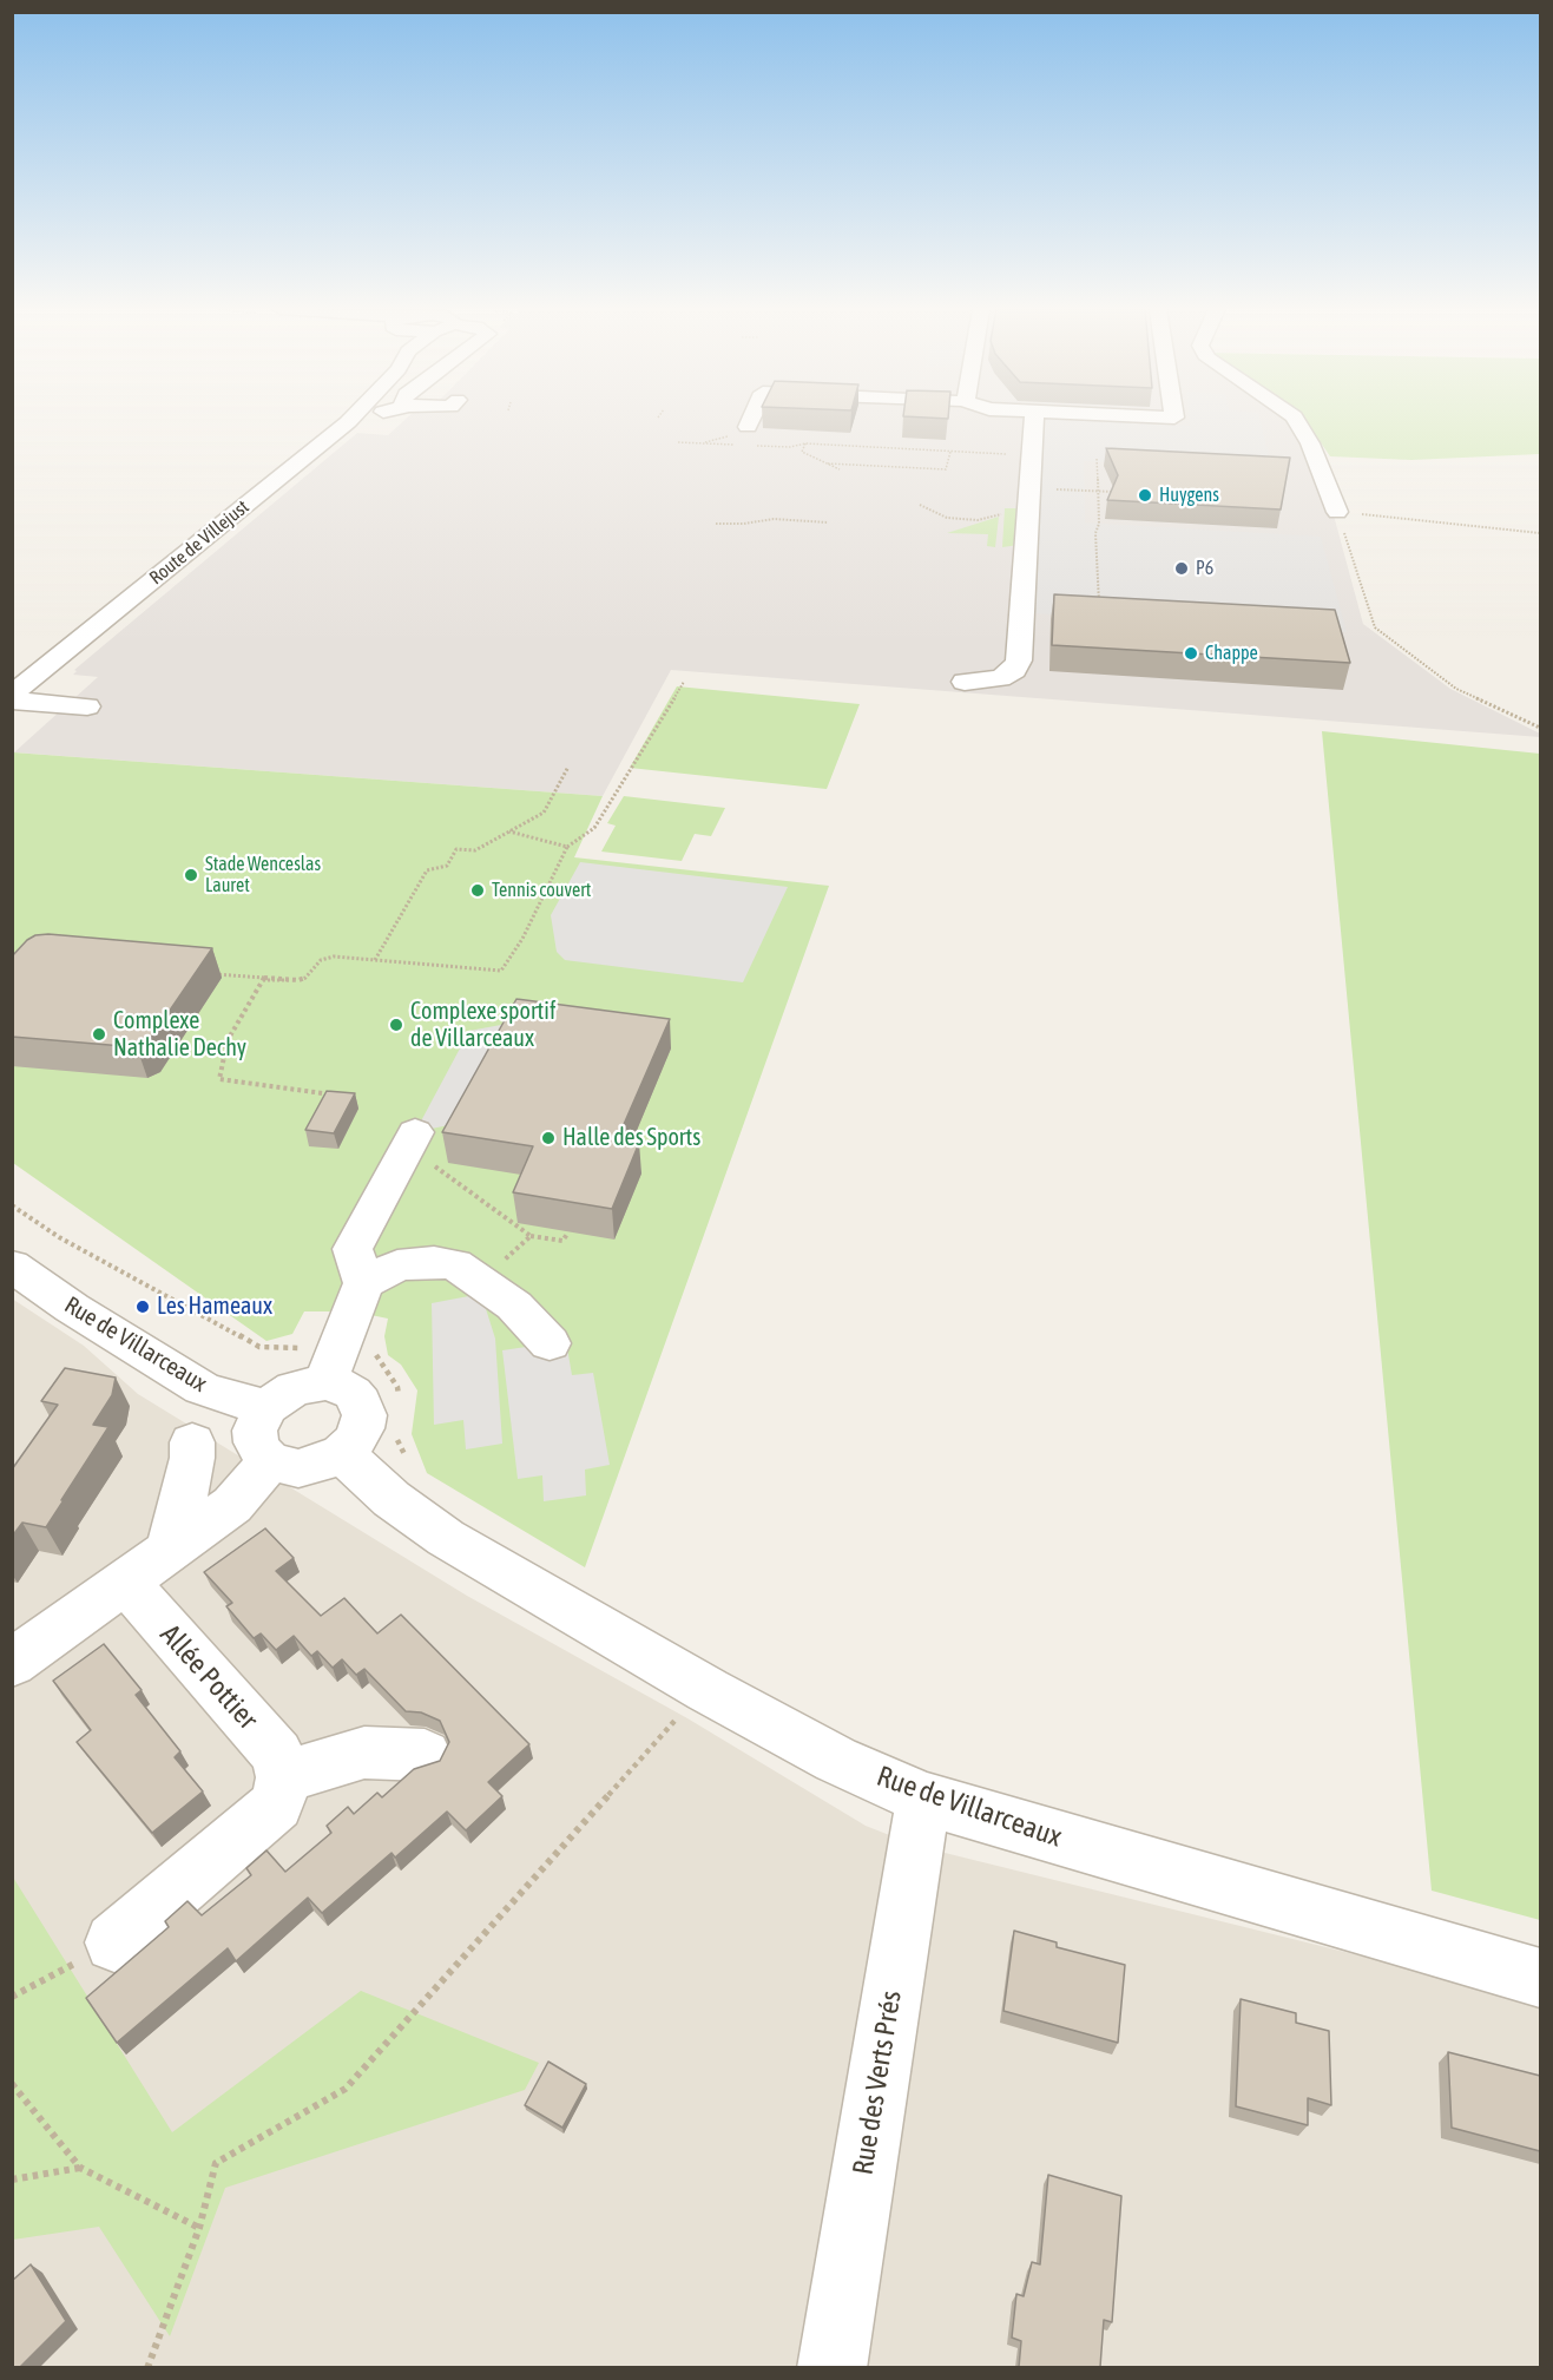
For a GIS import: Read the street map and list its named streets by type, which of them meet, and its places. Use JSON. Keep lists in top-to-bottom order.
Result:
{
  "streets": {
    "street": [
      "Route de Villejust",
      "Rue de Villarceaux",
      "Allée Pottier",
      "Rue des Verts Prés"
    ]
  },
  "crossings": [
    ["Rue de Villarceaux", "Rue des Verts Prés"]
  ],
  "places": [
    "Huygens",
    "P6",
    "Chappe",
    "Stade Wenceslas Lauret",
    "Tennis couvert",
    "Complexe sportif de Villarceaux",
    "Complexe Nathalie Dechy",
    "Halle des Sports",
    "Les Hameaux"
  ]
}
